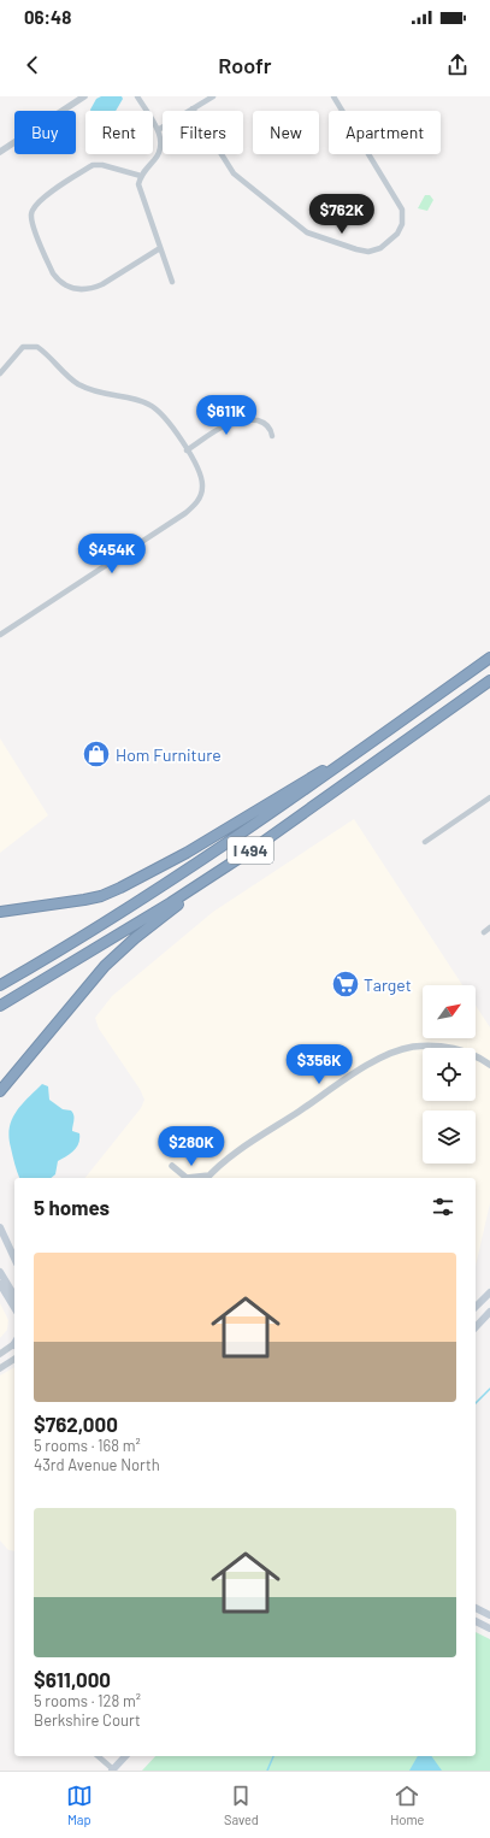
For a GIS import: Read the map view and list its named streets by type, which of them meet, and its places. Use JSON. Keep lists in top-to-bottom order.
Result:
{
  "streets": {
    "highway": ["I 494"]
  },
  "places": {
    "shop": ["Hom Furniture"],
    "supermarket": ["Target"]
  },
  "north": "top right",
  "page": {
    "status": "06:48",
    "header": "Roofr",
    "chip": [
      "Buy",
      "Rent",
      "Filters",
      "New",
      "Apartment"
    ],
    "price": [
      "$762K",
      "$611K",
      "$454K",
      "$356K",
      "$280K"
    ],
    "heading": "5 homes",
    "list": [
      {
        "name": "$762,000",
        "note": "5 rooms · 168 m² · 43rd Avenue North"
      },
      {
        "name": "$611,000",
        "note": "5 rooms · 128 m² · Berkshire Court"
      }
    ],
    "tabs": ["Map", "Saved", "Home"]
  }
}
